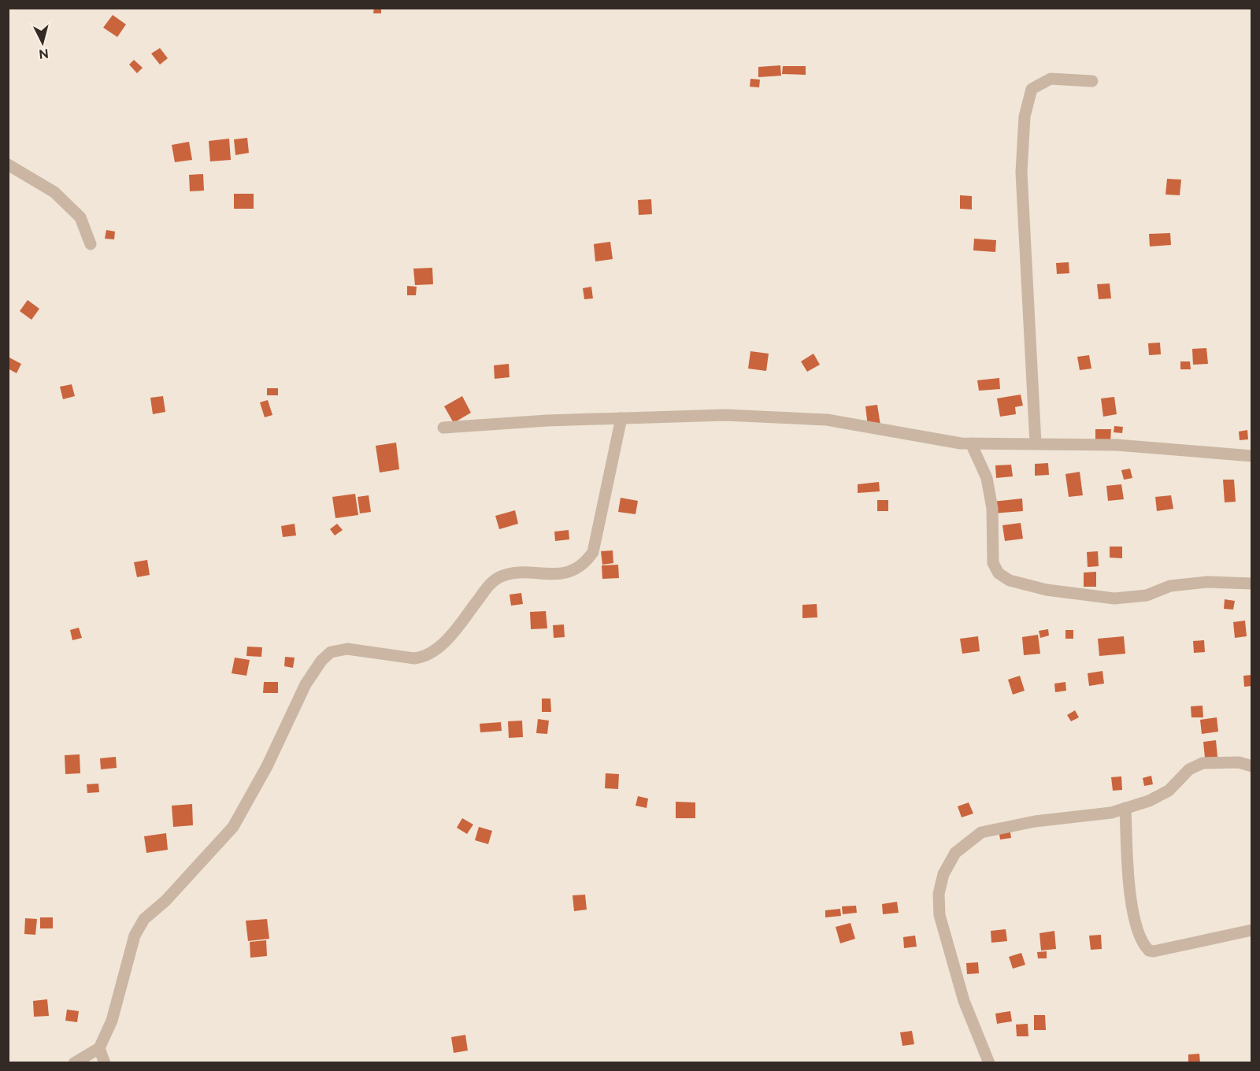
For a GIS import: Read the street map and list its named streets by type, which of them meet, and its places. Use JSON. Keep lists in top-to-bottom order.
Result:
{
  "north": "bottom"
}
